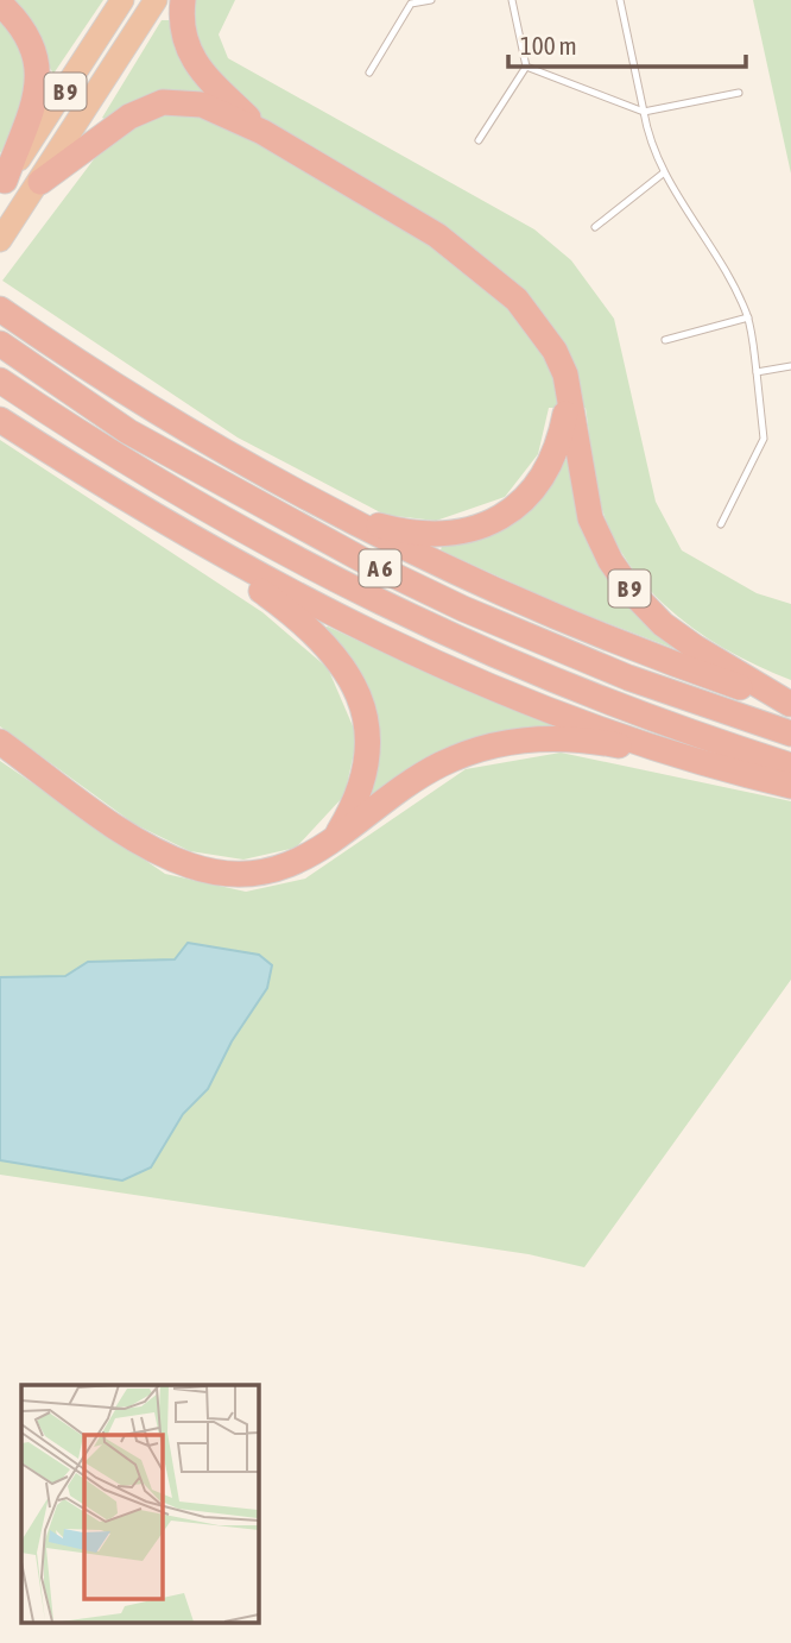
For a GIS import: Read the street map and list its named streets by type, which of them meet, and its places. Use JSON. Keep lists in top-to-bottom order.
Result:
{
  "streets": {
    "highway": ["B 9", "A 6"]
  },
  "crossings": [
    ["B 9", "A 6"]
  ],
  "scale_bar": "100 m"
}
